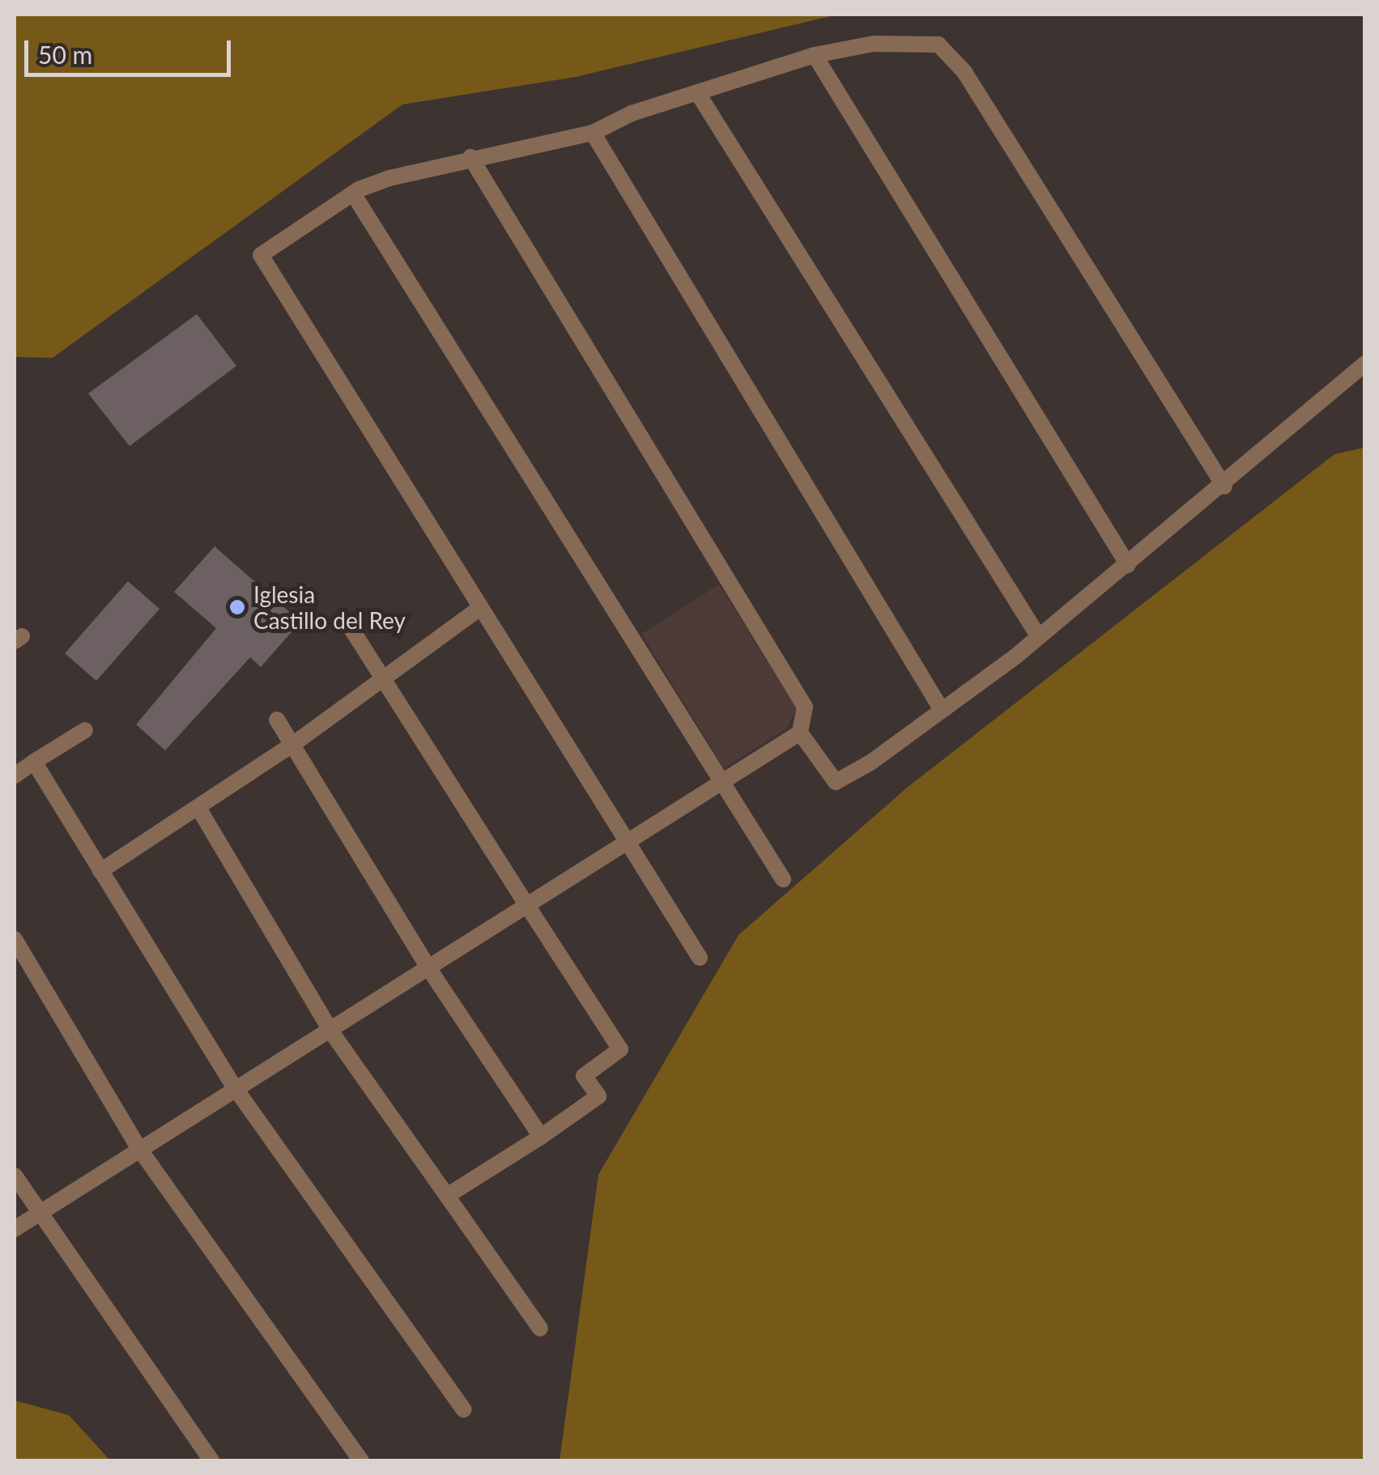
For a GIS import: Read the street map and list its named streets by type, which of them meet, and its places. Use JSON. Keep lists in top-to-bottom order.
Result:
{
  "places": ["Iglesia Castillo del Rey"],
  "scale_bar": "50 m"
}
